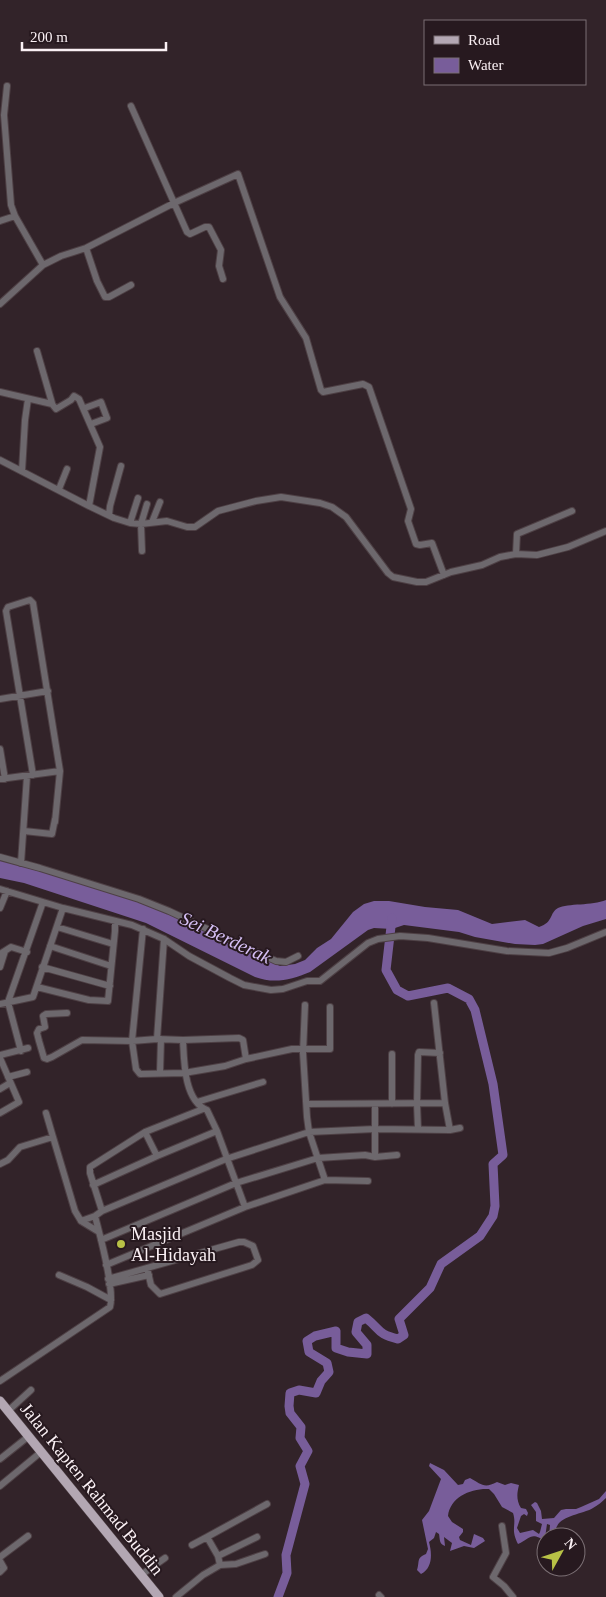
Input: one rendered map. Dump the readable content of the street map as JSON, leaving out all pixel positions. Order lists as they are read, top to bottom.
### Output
{
  "streets": {
    "main road": ["Jalan Kapten Rahmad Buddin"]
  },
  "water": ["Sei Berderak"],
  "places": ["Masjid Al-Hidayah"],
  "legend": ["Road", "Water"],
  "scale_bar": "200 m",
  "north": "top right"
}
